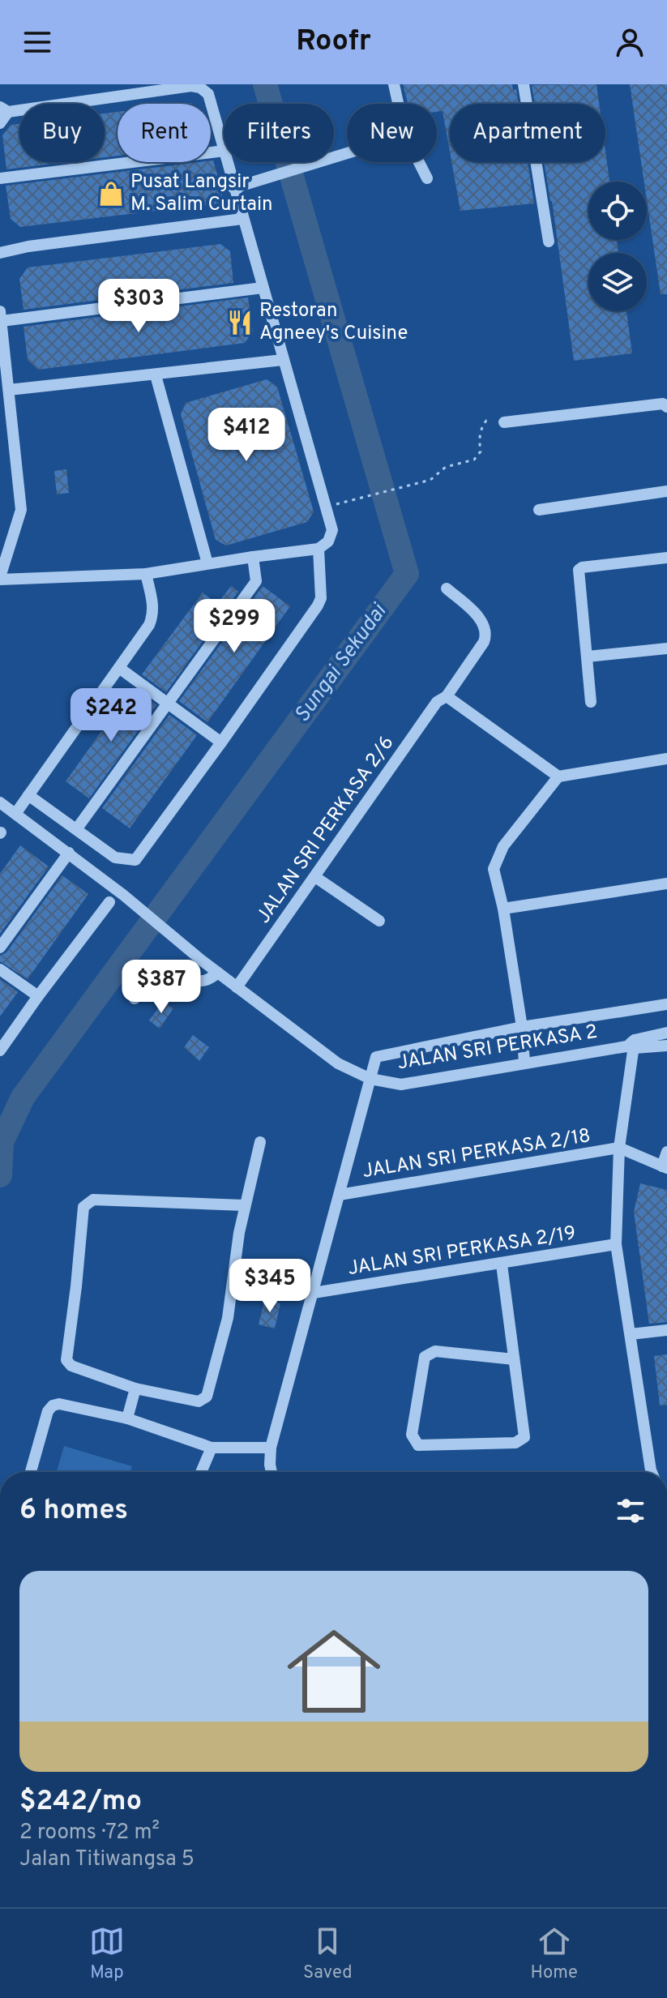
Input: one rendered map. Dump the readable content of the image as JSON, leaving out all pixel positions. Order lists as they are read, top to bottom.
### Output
{
  "streets": {
    "street": [
      "JALAN SRI PERKASA 2/6",
      "JALAN SRI PERKASA 2",
      "JALAN SRI PERKASA 2/18",
      "JALAN SRI PERKASA 2/19"
    ]
  },
  "crossings": [
    ["JALAN SRI PERKASA 2/6", "JALAN SRI PERKASA 2"]
  ],
  "water": ["Sungai Sekudai"],
  "places": {
    "shop": ["Pusat Langsir M. Salim Curtain"],
    "restaurant": ["Restoran Agneey's Cuisine"]
  },
  "page": {
    "header": "Roofr",
    "chip": [
      "Buy",
      "Rent",
      "Filters",
      "New",
      "Apartment"
    ],
    "price": [
      "$303",
      "$412",
      "$299",
      "$242",
      "$387",
      "$345"
    ],
    "heading": "6 homes",
    "list": [
      {
        "name": "$242/mo",
        "note": "2 rooms · 72 m² · Jalan Titiwangsa 5"
      }
    ],
    "tabs": ["Map", "Saved", "Home"]
  }
}
